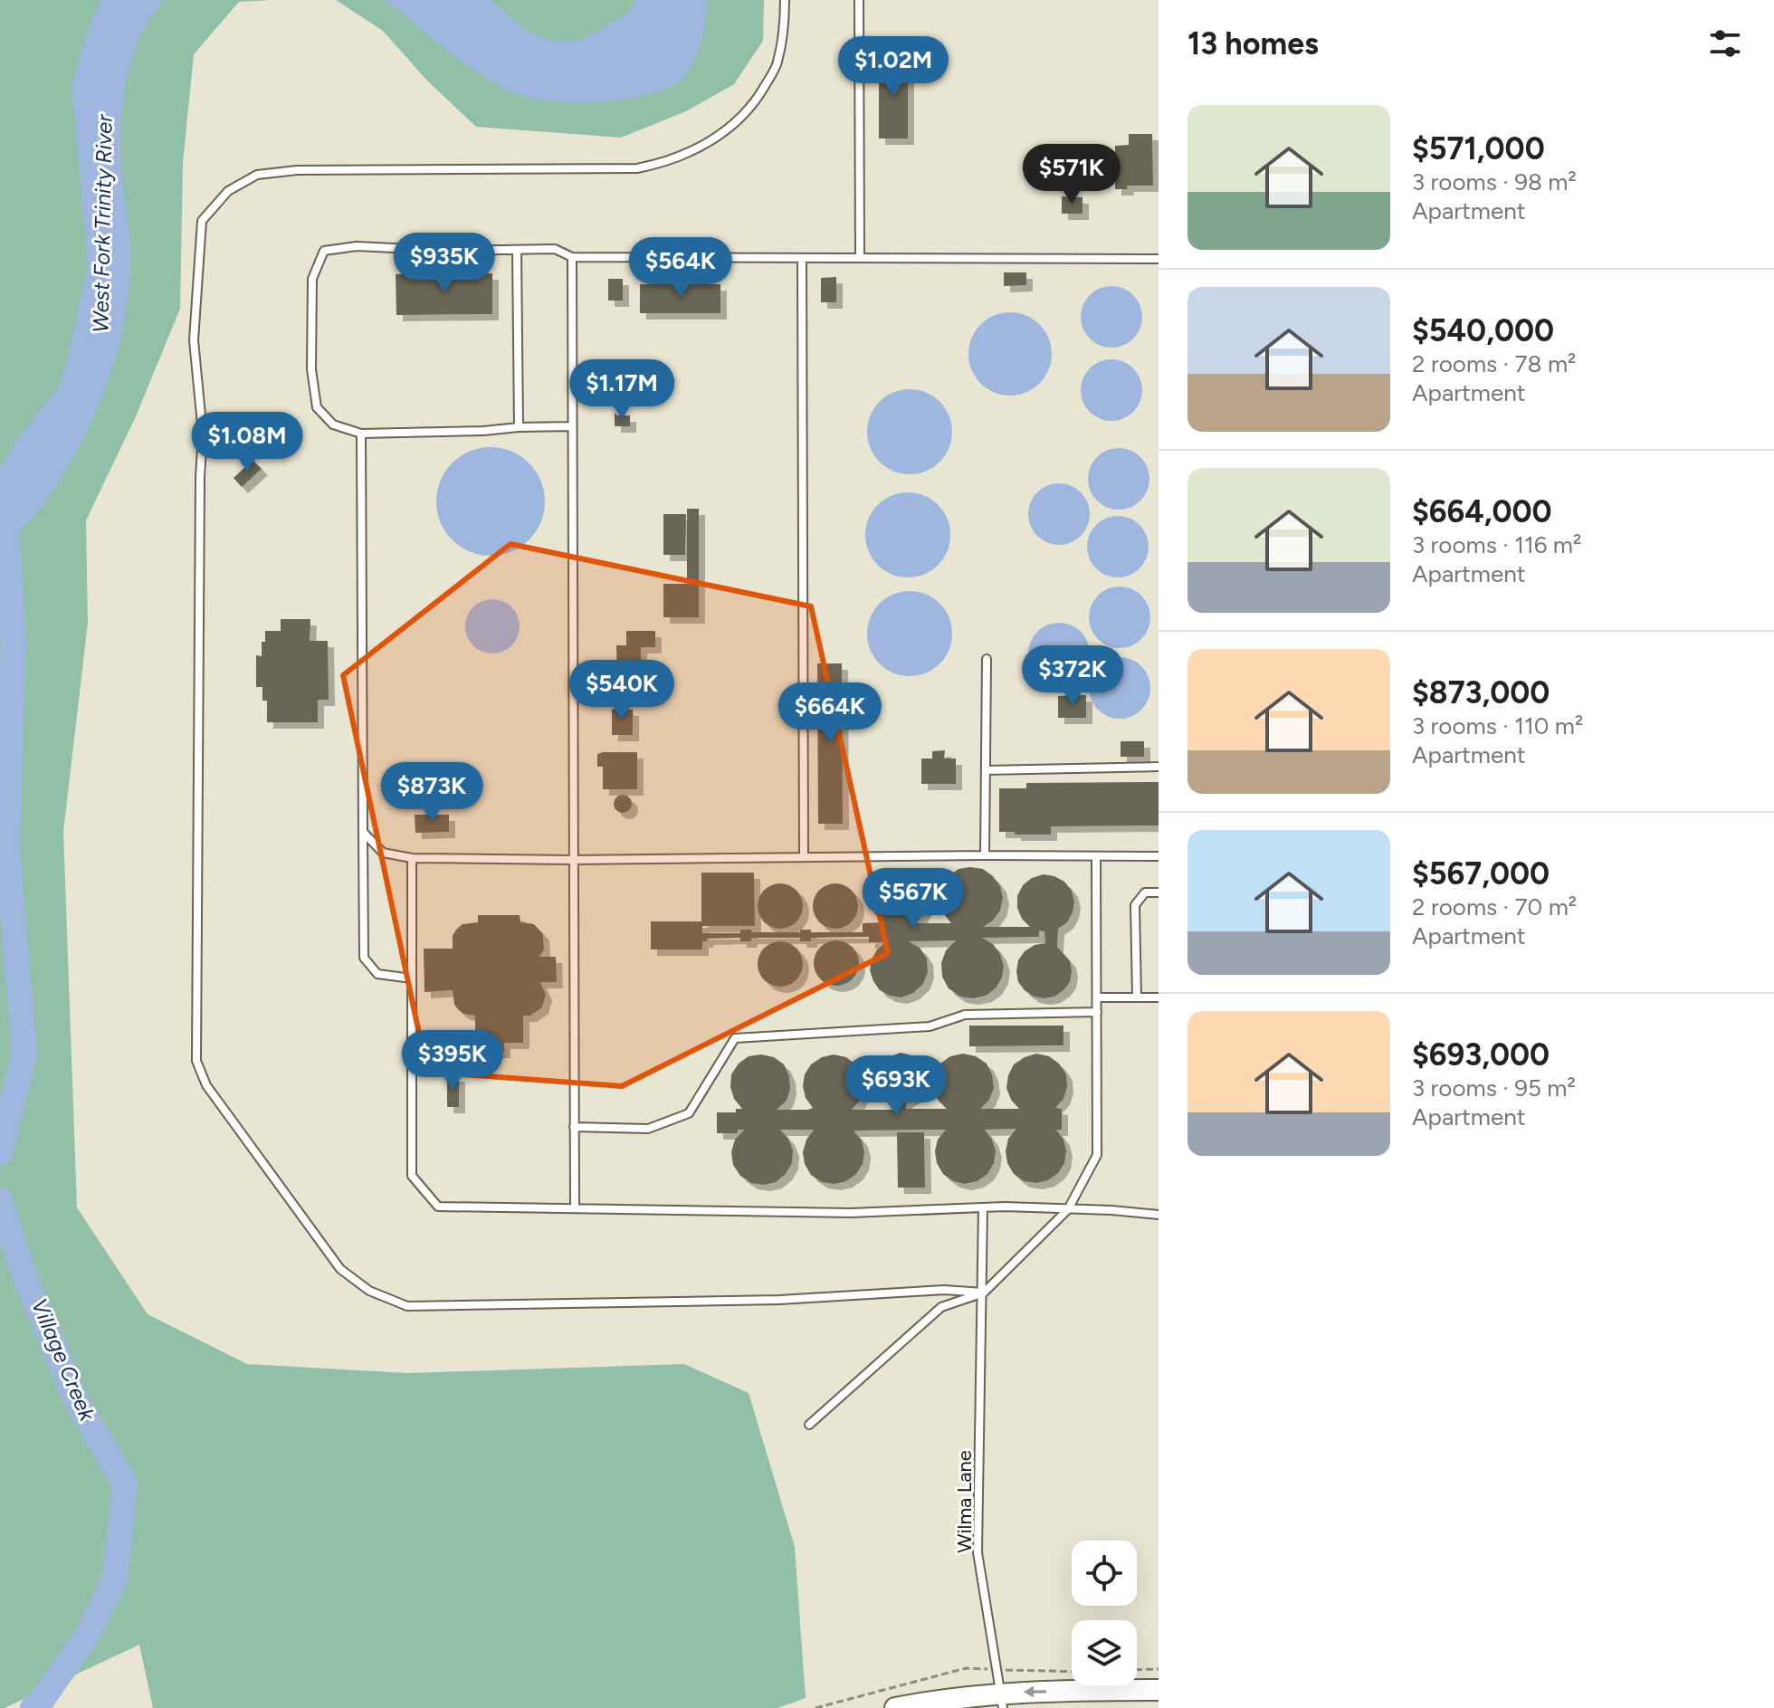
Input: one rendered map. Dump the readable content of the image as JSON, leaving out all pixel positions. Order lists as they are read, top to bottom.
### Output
{
  "streets": {
    "lane": ["Wilma Lane"]
  },
  "water": ["West Fork Trinity River", "Village Creek"],
  "page": {
    "heading": "13 homes",
    "price": [
      "$1.02M",
      "$571K",
      "$935K",
      "$564K",
      "$1.17M",
      "$1.08M",
      "$372K",
      "$540K",
      "$664K",
      "$873K",
      "$567K",
      "$395K",
      "$693K"
    ],
    "list": [
      {
        "name": "$571,000",
        "note": "3 rooms · 98 m² · Apartment"
      },
      {
        "name": "$540,000",
        "note": "2 rooms · 78 m² · Apartment"
      },
      {
        "name": "$664,000",
        "note": "3 rooms · 116 m² · Apartment"
      },
      {
        "name": "$873,000",
        "note": "3 rooms · 110 m² · Apartment"
      },
      {
        "name": "$567,000",
        "note": "2 rooms · 70 m² · Apartment"
      },
      {
        "name": "$693,000",
        "note": "3 rooms · 95 m² · Apartment"
      }
    ]
  }
}
